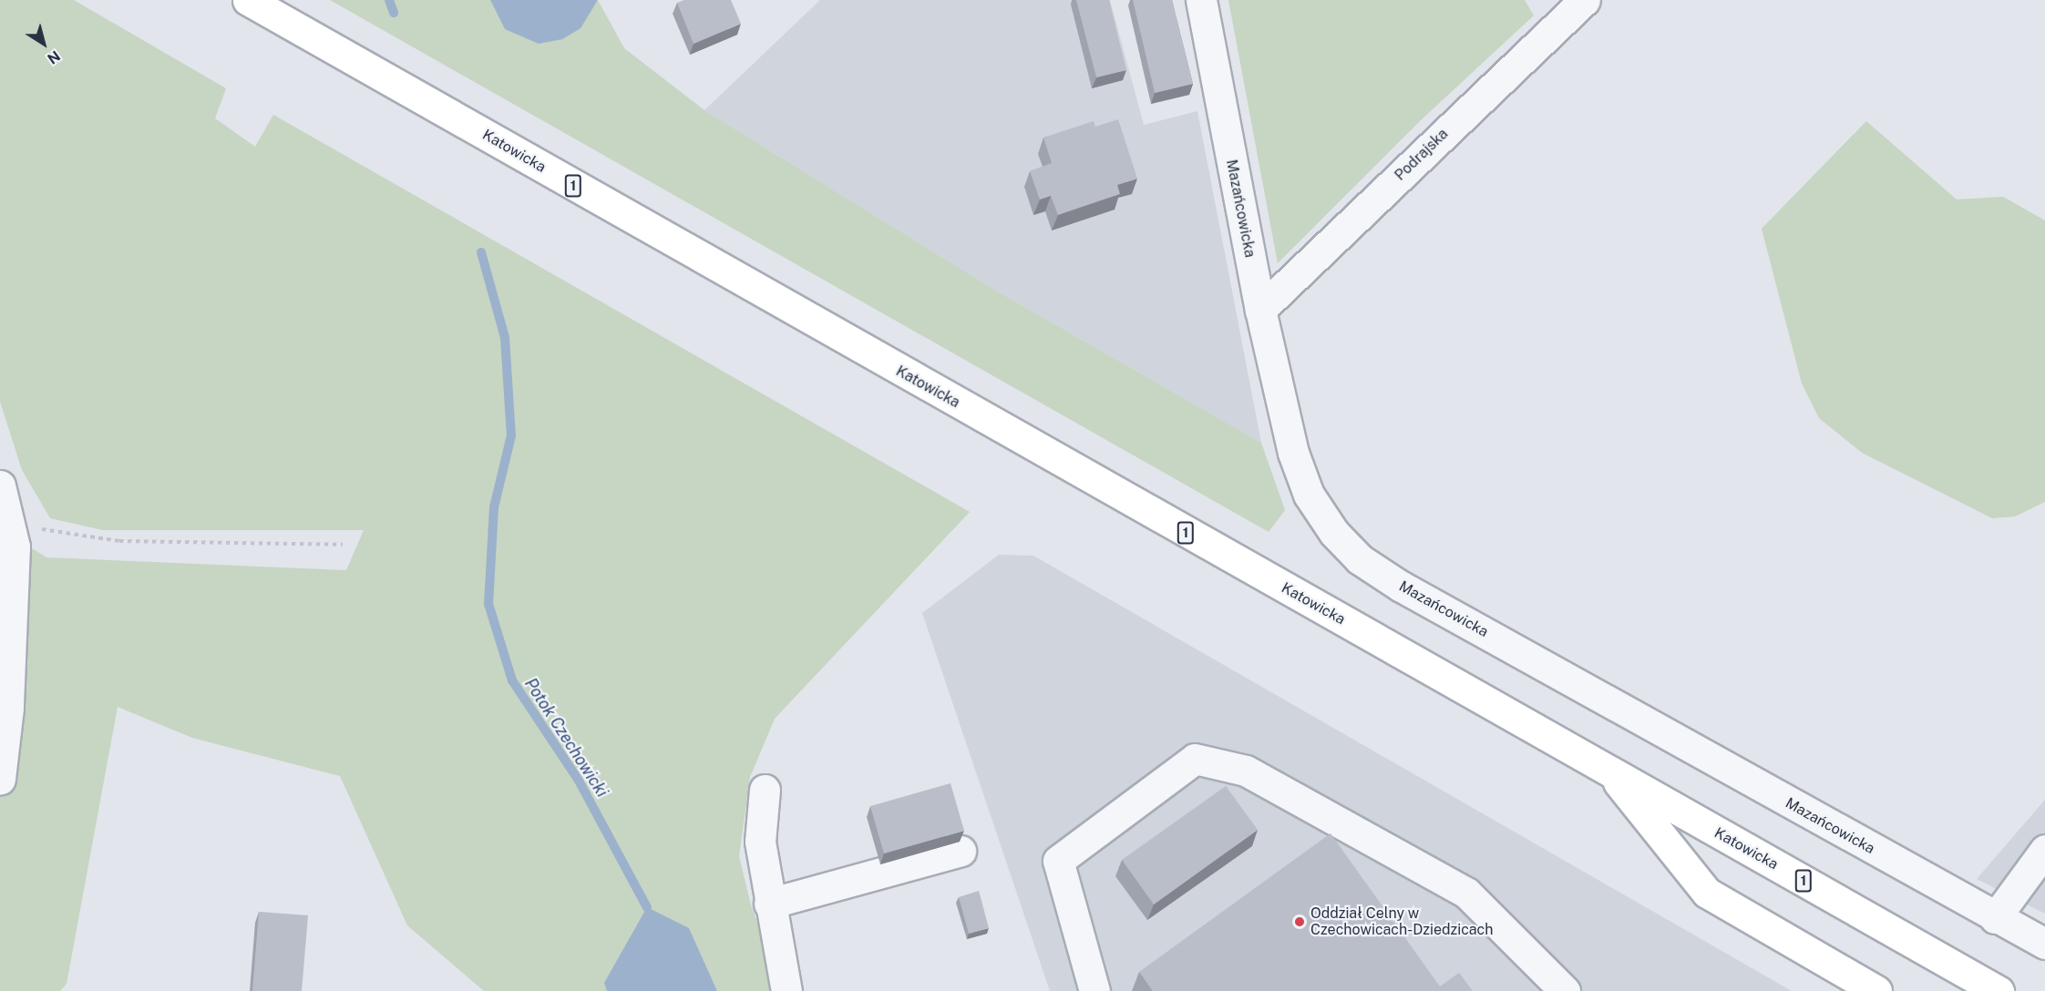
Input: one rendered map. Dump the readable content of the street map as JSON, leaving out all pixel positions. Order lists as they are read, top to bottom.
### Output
{
  "streets": {
    "main road": ["Katowicka", "1"],
    "street": ["Podrajska", "Mazańcowicka"]
  },
  "crossings": [
    ["Podrajska", "Mazańcowicka"]
  ],
  "water": ["Potok Czechowicki"],
  "places": ["Oddział Celny w Czechowicach-Dziedzicach"],
  "north": "bottom right"
}
